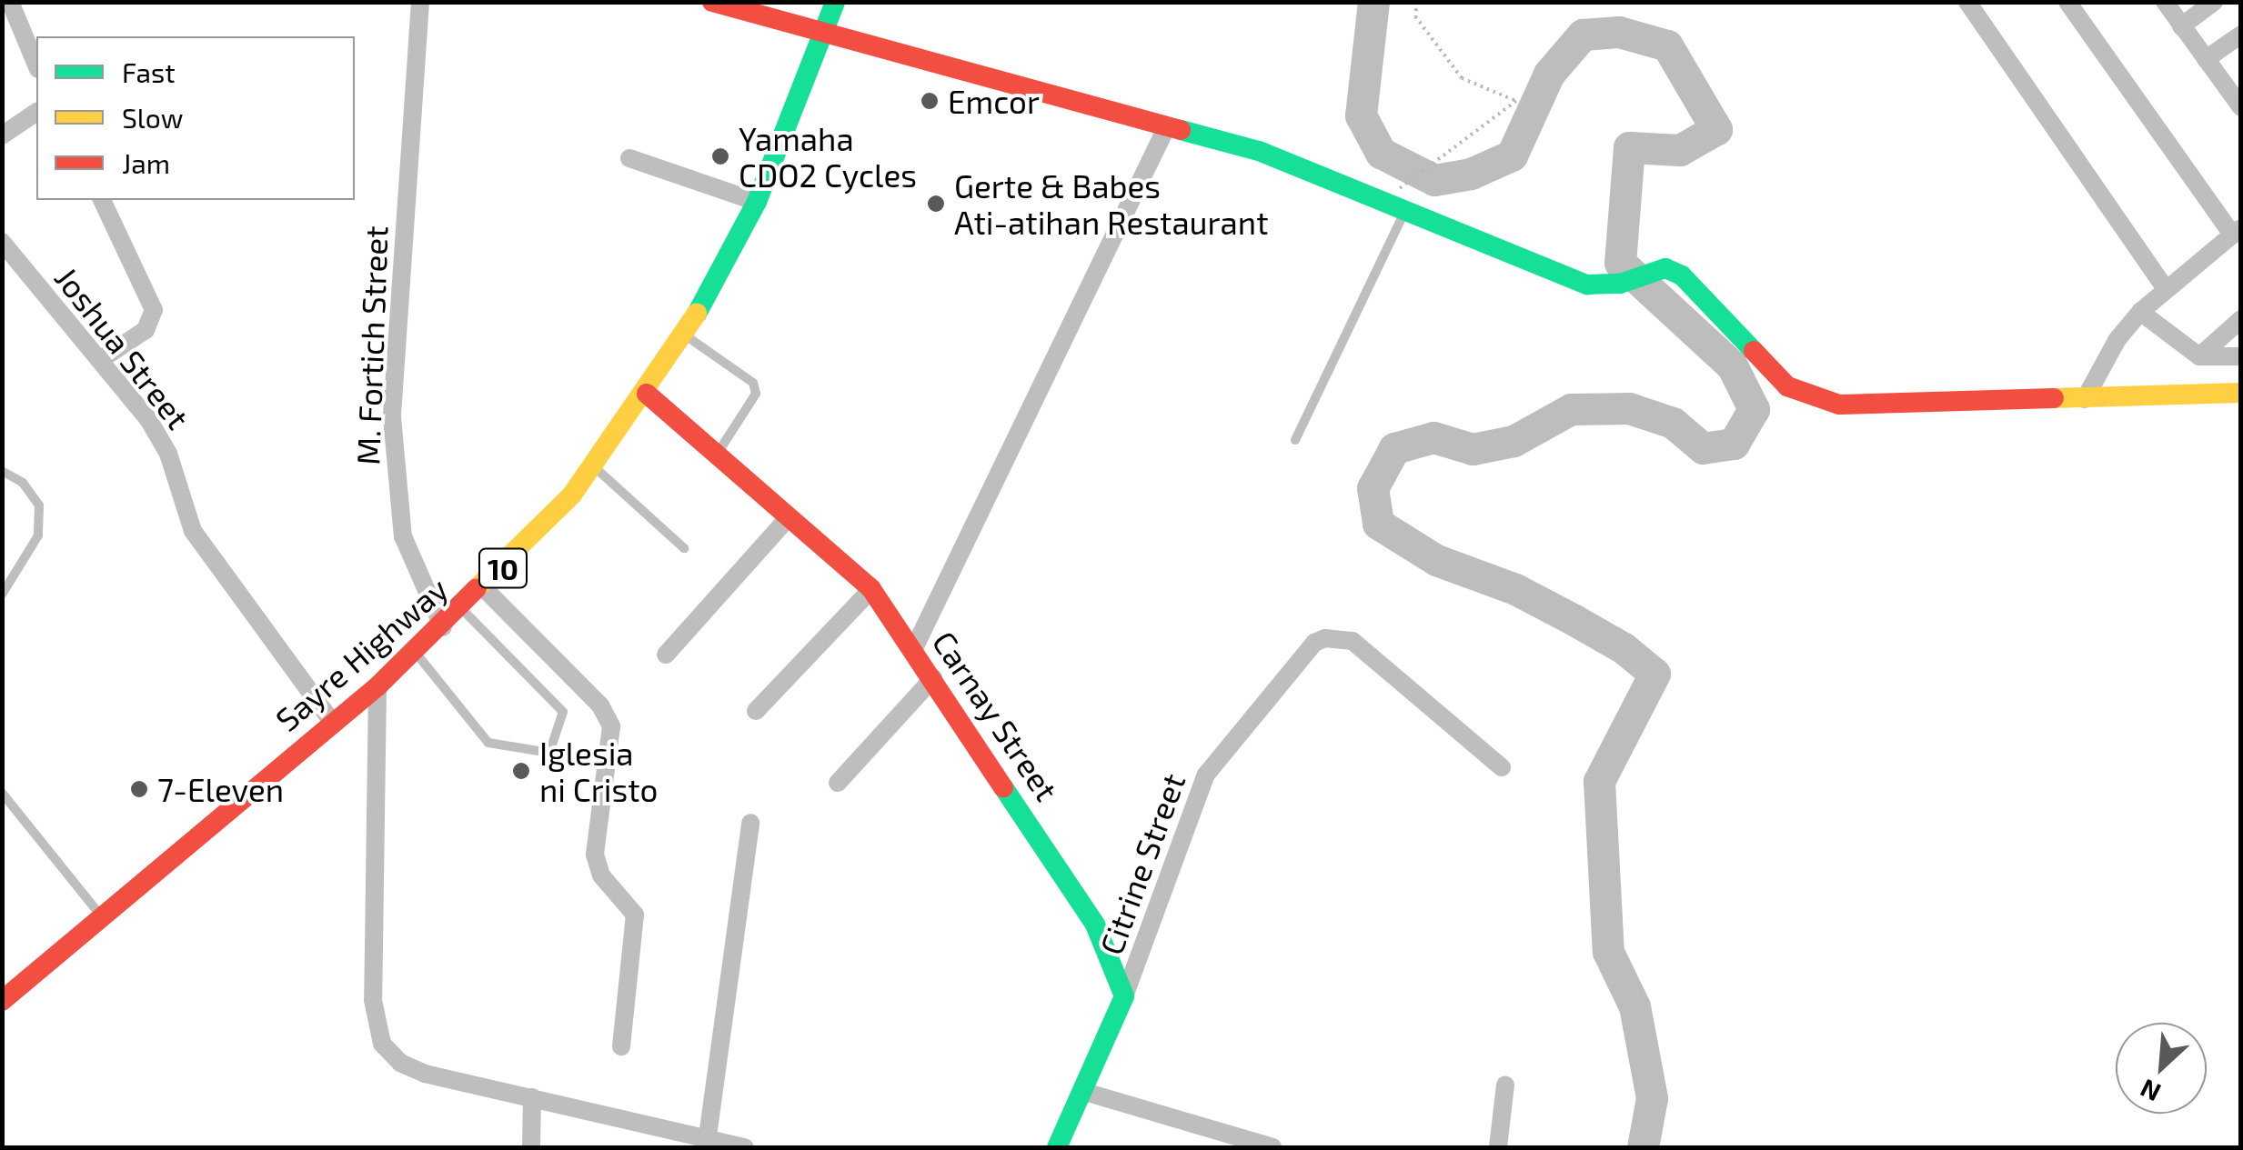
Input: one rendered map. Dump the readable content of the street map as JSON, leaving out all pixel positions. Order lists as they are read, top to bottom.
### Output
{
  "streets": {
    "main road": ["10", "Sayre Highway", "Carnay Street"],
    "street": ["M. Fortich Street", "Joshua Street", "Citrine Street"]
  },
  "crossings": [
    ["M. Fortich Street", "Sayre Highway"],
    ["Joshua Street", "Sayre Highway"],
    ["Sayre Highway", "Carnay Street"],
    ["Carnay Street", "Citrine Street"]
  ],
  "places": [
    "Emcor",
    "Yamaha CDO2 Cycles",
    "Gerte & Babes Ati-atihan Restaurant",
    "Iglesia ni Cristo",
    "7-Eleven"
  ],
  "legend": ["Fast", "Slow", "Jam"],
  "north": "bottom left"
}
